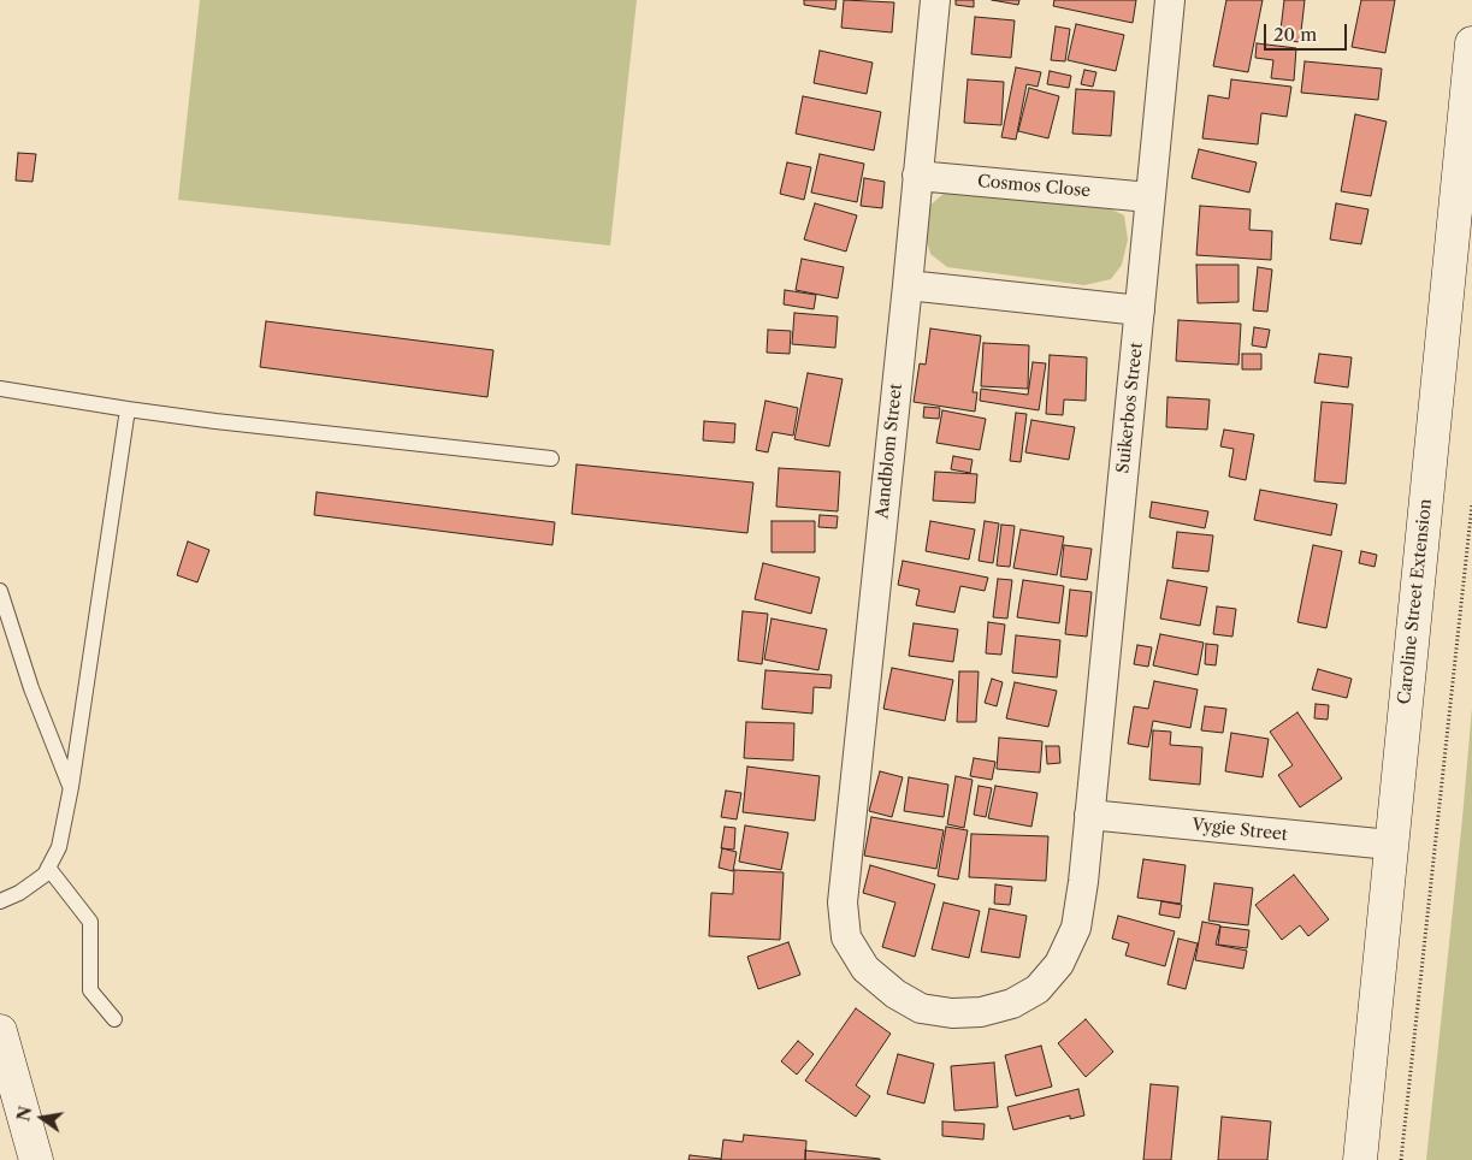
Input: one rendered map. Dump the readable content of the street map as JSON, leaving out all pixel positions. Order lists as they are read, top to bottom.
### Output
{
  "streets": {
    "street": [
      "Cosmos Close",
      "Suikerbos Street",
      "Aandblom Street",
      "Caroline Street Extension",
      "Vygie Street"
    ]
  },
  "crossings": [
    ["Cosmos Close", "Suikerbos Street"],
    ["Cosmos Close", "Aandblom Street"],
    ["Suikerbos Street", "Aandblom Street"],
    ["Suikerbos Street", "Vygie Street"],
    ["Aandblom Street", "Vygie Street"],
    ["Caroline Street Extension", "Vygie Street"]
  ],
  "scale_bar": "20 m",
  "north": "left"
}
